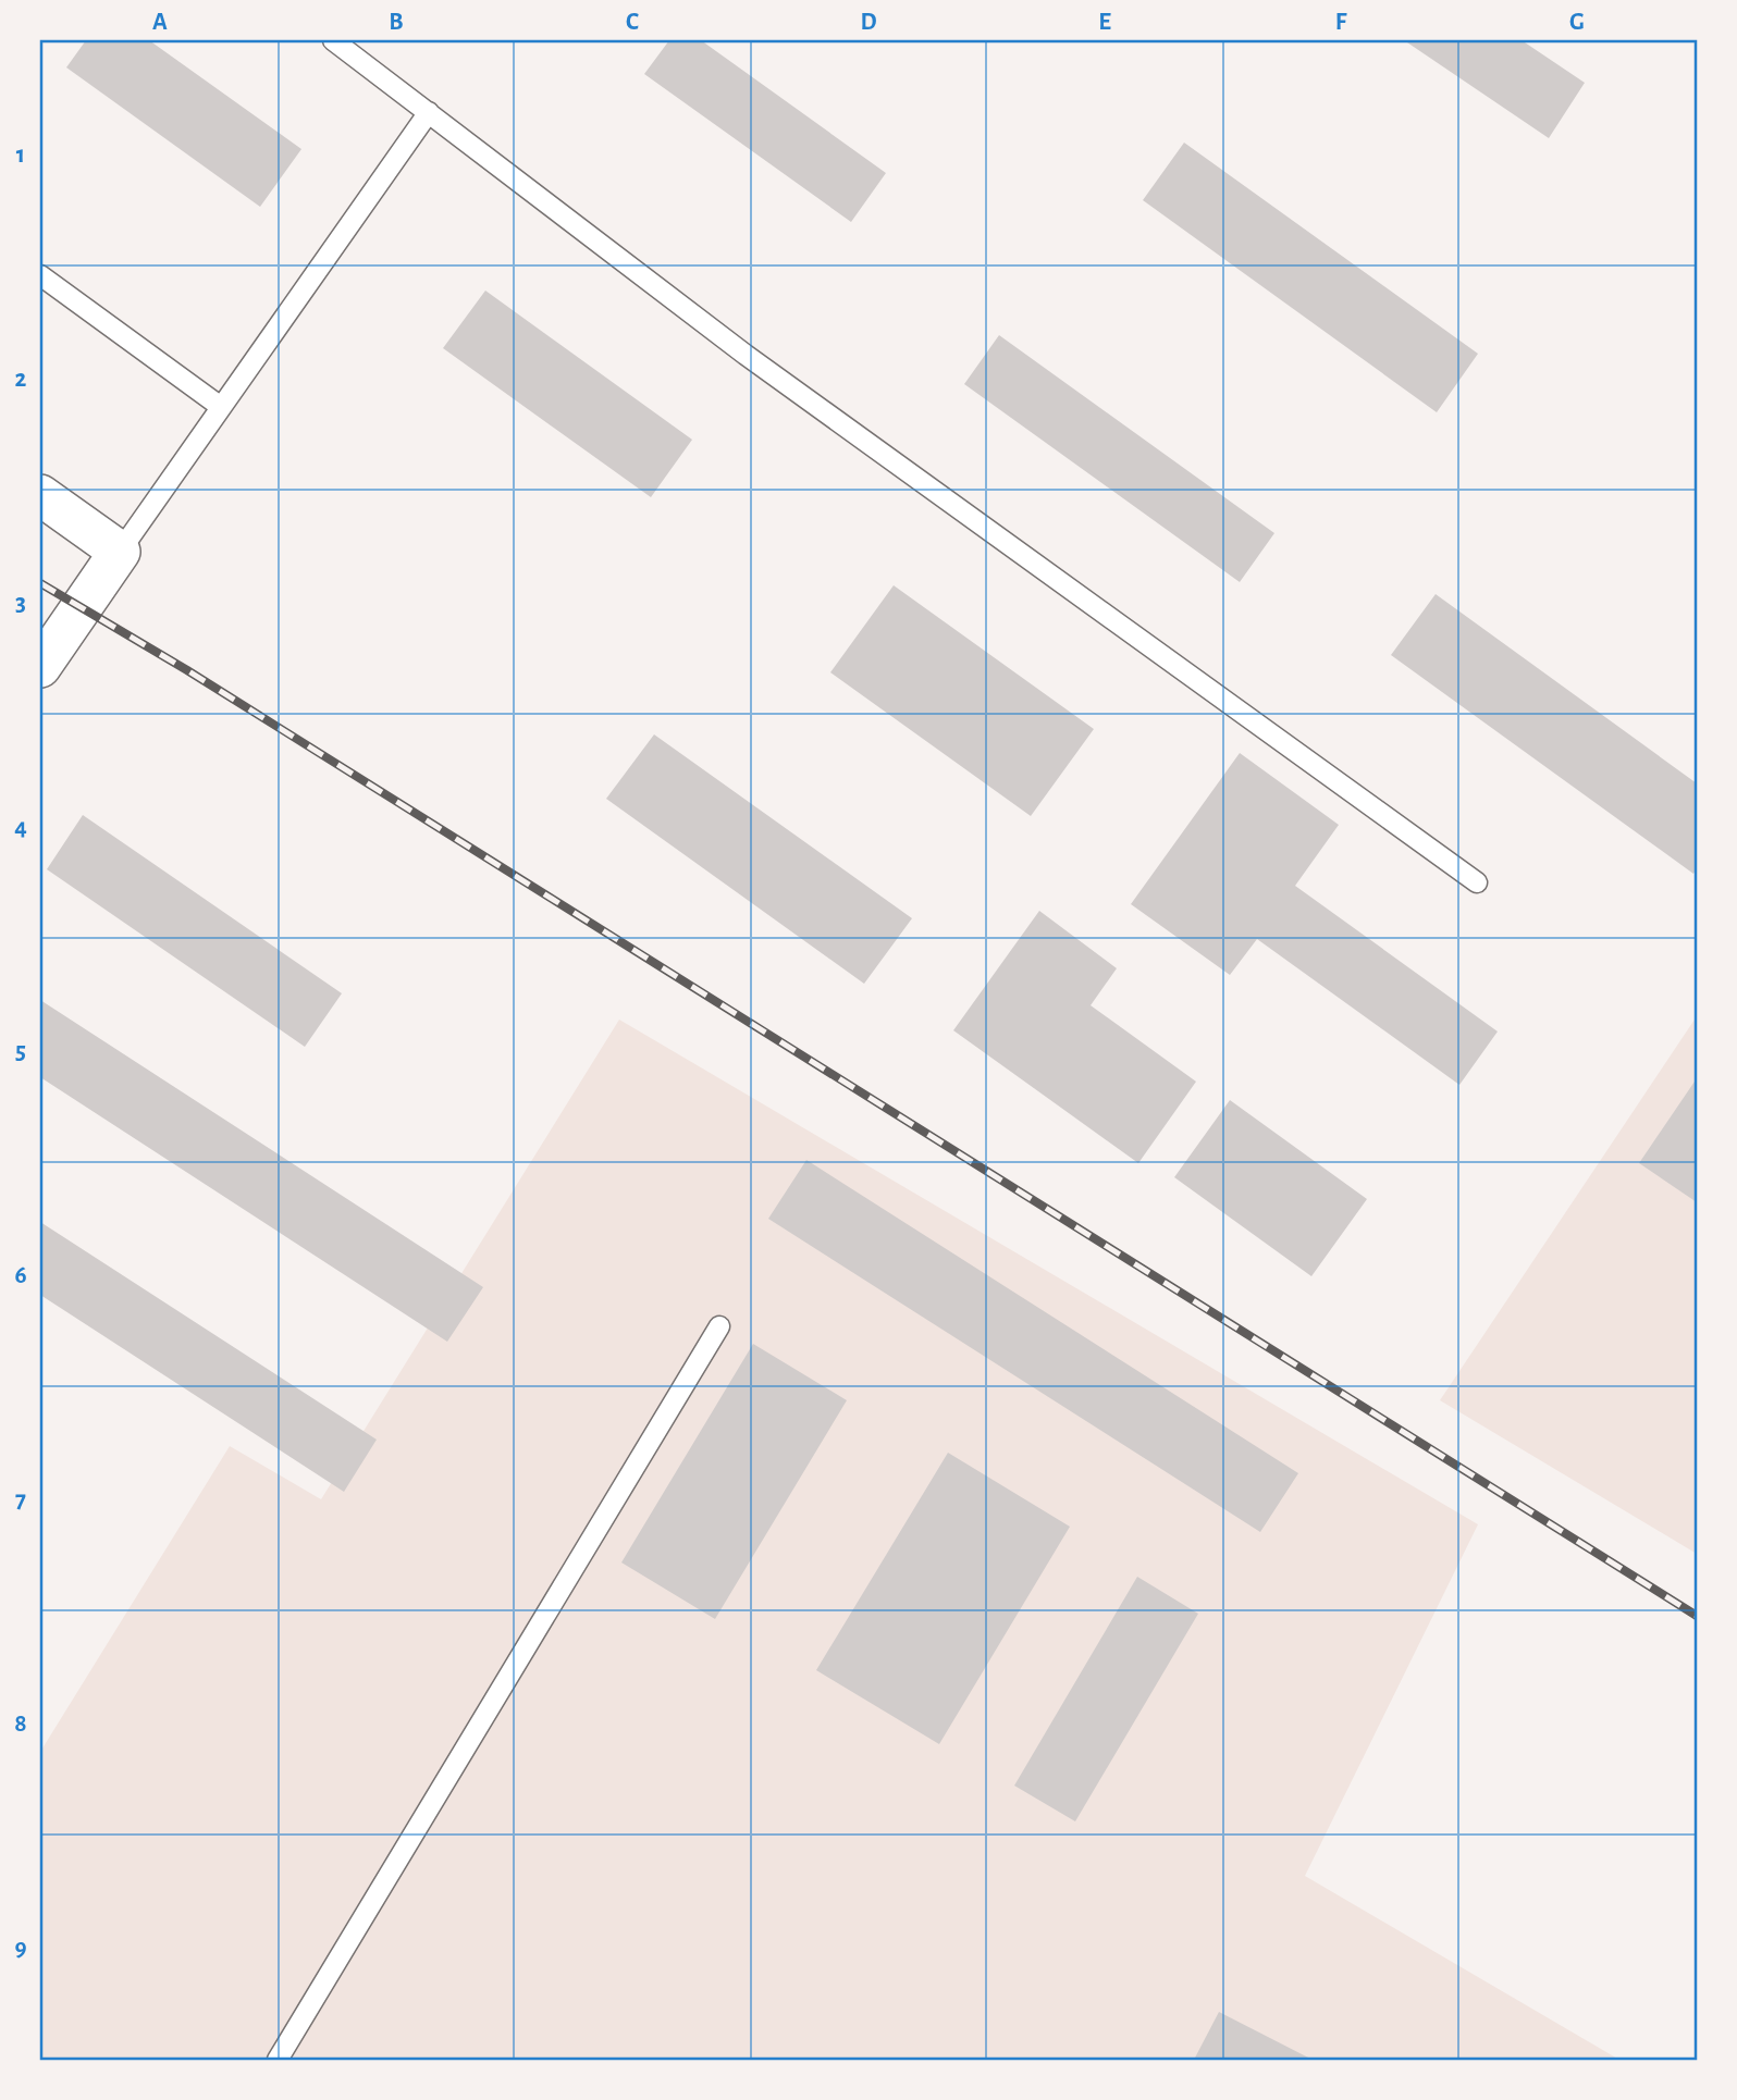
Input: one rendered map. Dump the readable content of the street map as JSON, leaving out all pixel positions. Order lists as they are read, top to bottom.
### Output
{
  "grid": {
    "columns": [
      "A",
      "B",
      "C",
      "D",
      "E",
      "F",
      "G"
    ],
    "rows": [
      "1",
      "2",
      "3",
      "4",
      "5",
      "6",
      "7",
      "8",
      "9"
    ]
  }
}
